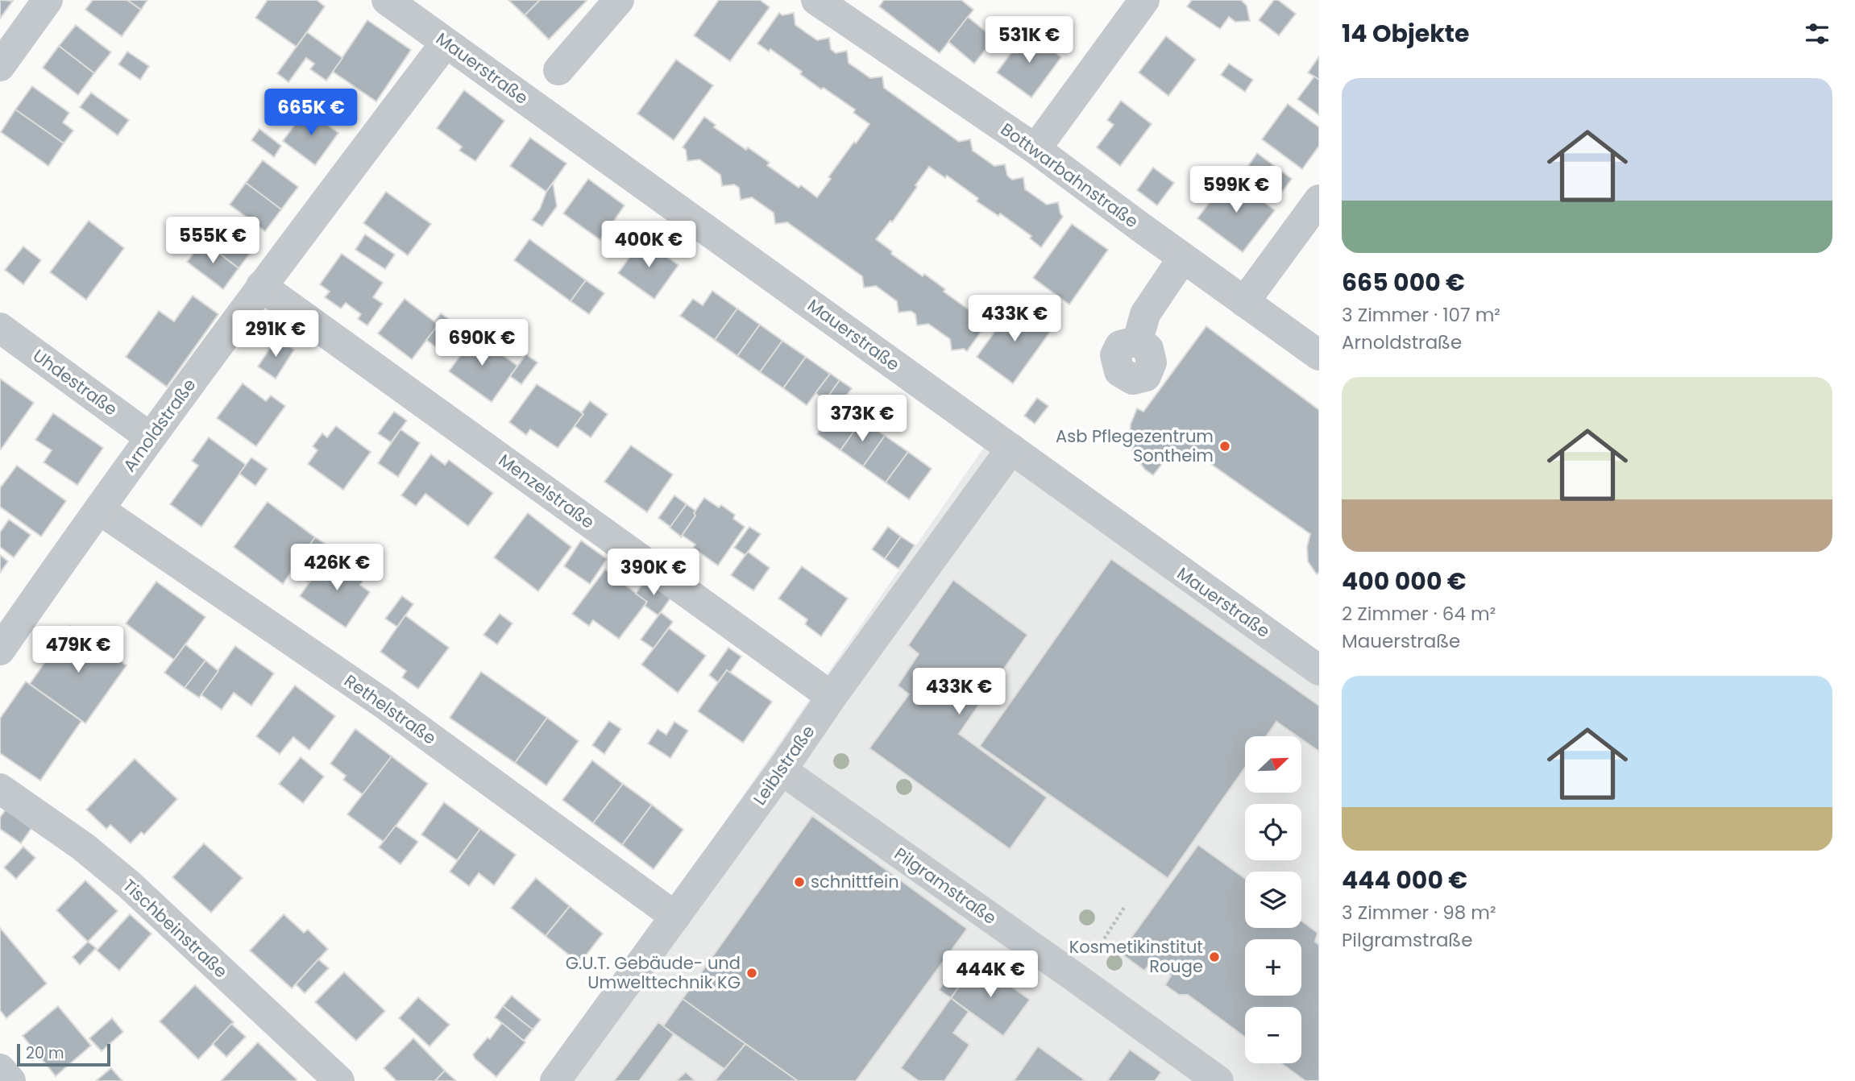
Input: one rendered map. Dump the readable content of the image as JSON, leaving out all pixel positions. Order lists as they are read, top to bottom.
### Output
{
  "streets": {
    "street": [
      "Mauerstraße",
      "Bottwarbahnstraße",
      "Uhdestraße",
      "Arnoldstraße",
      "Menzelstraße",
      "Rethelstraße",
      "Leiblstraße",
      "Pilgramstraße",
      "Tischbeinstraße"
    ]
  },
  "crossings": [
    ["Mauerstraße", "Arnoldstraße"],
    ["Mauerstraße", "Leiblstraße"],
    ["Uhdestraße", "Arnoldstraße"],
    ["Arnoldstraße", "Menzelstraße"],
    ["Arnoldstraße", "Rethelstraße"],
    ["Menzelstraße", "Leiblstraße"],
    ["Rethelstraße", "Leiblstraße"],
    ["Leiblstraße", "Pilgramstraße"]
  ],
  "places": [
    "Asb Pflegezentrum Sontheim",
    "schnittfein",
    "Kosmetikinstitut Rouge",
    "G.U.T. Gebäude- und Umwelttechnik KG"
  ],
  "scale_bar": "20 m",
  "north": "top right",
  "page": {
    "heading": "14 Objekte",
    "price": [
      "531K €",
      "665K €",
      "599K €",
      "555K €",
      "400K €",
      "433K €",
      "291K €",
      "690K €",
      "373K €",
      "426K €",
      "390K €",
      "479K €",
      "433K €",
      "444K €"
    ],
    "list": [
      {
        "name": "665 000 €",
        "note": "3 Zimmer · 107 m² · Arnoldstraße"
      },
      {
        "name": "400 000 €",
        "note": "2 Zimmer · 64 m² · Mauerstraße"
      },
      {
        "name": "444 000 €",
        "note": "3 Zimmer · 98 m² · Pilgramstraße"
      }
    ],
    "map_buttons": ["+", "−"],
    "scale": "20 m"
  }
}
